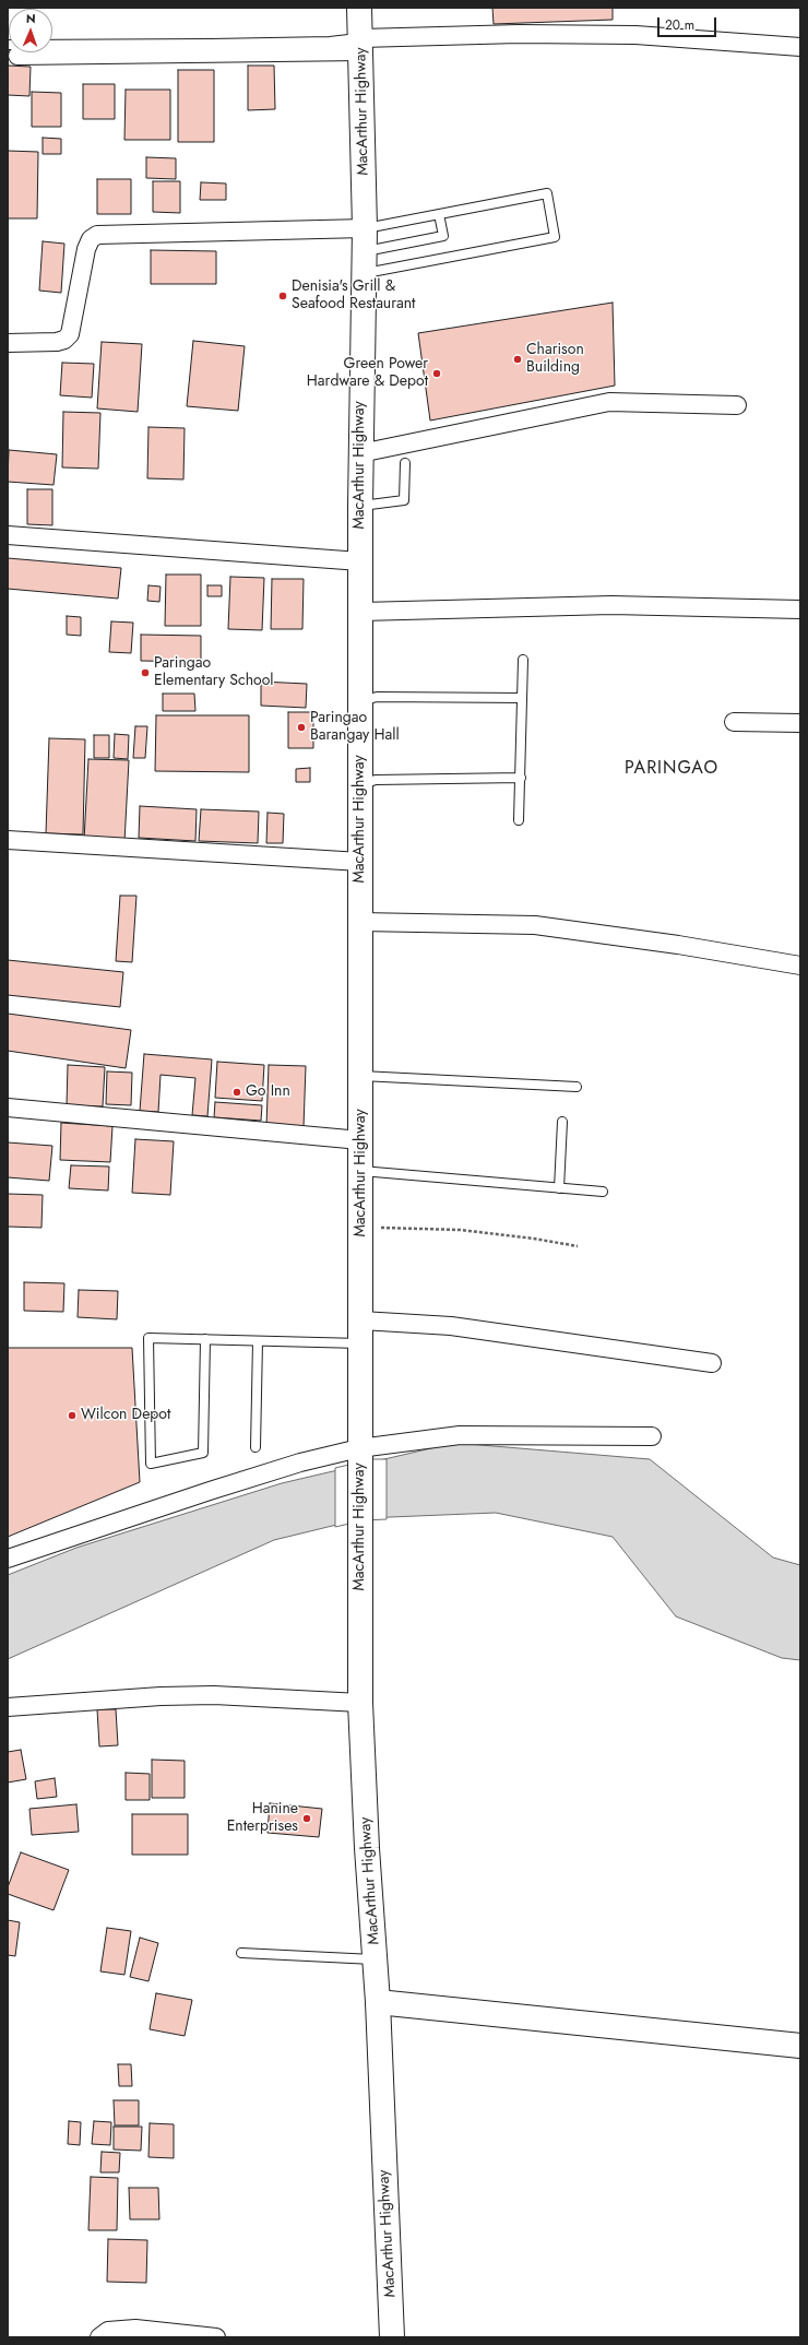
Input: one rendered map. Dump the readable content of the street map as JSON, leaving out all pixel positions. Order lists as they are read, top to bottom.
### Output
{
  "streets": {
    "main road": ["MacArthur Highway"]
  },
  "districts": ["PARINGAO"],
  "places": [
    "Denisia's Grill & Seafood Restaurant",
    "Charison Building",
    "Green Power Hardware & Depot",
    "Paringao Elementary School",
    "Paringao Barangay Hall",
    "Go Inn",
    "Wilcon Depot",
    "Hanine Enterprises"
  ],
  "scale_bar": "20 m",
  "north": "top"
}
